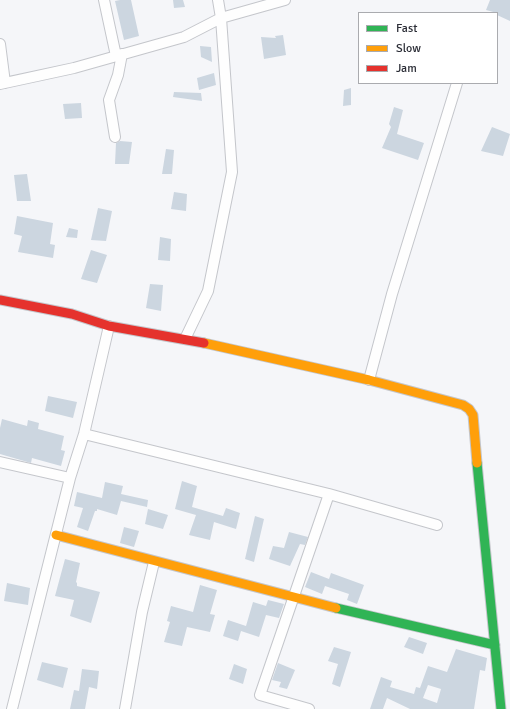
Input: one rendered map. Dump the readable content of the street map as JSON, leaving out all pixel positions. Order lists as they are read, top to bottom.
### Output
{
  "legend": ["Fast", "Slow", "Jam"]
}
